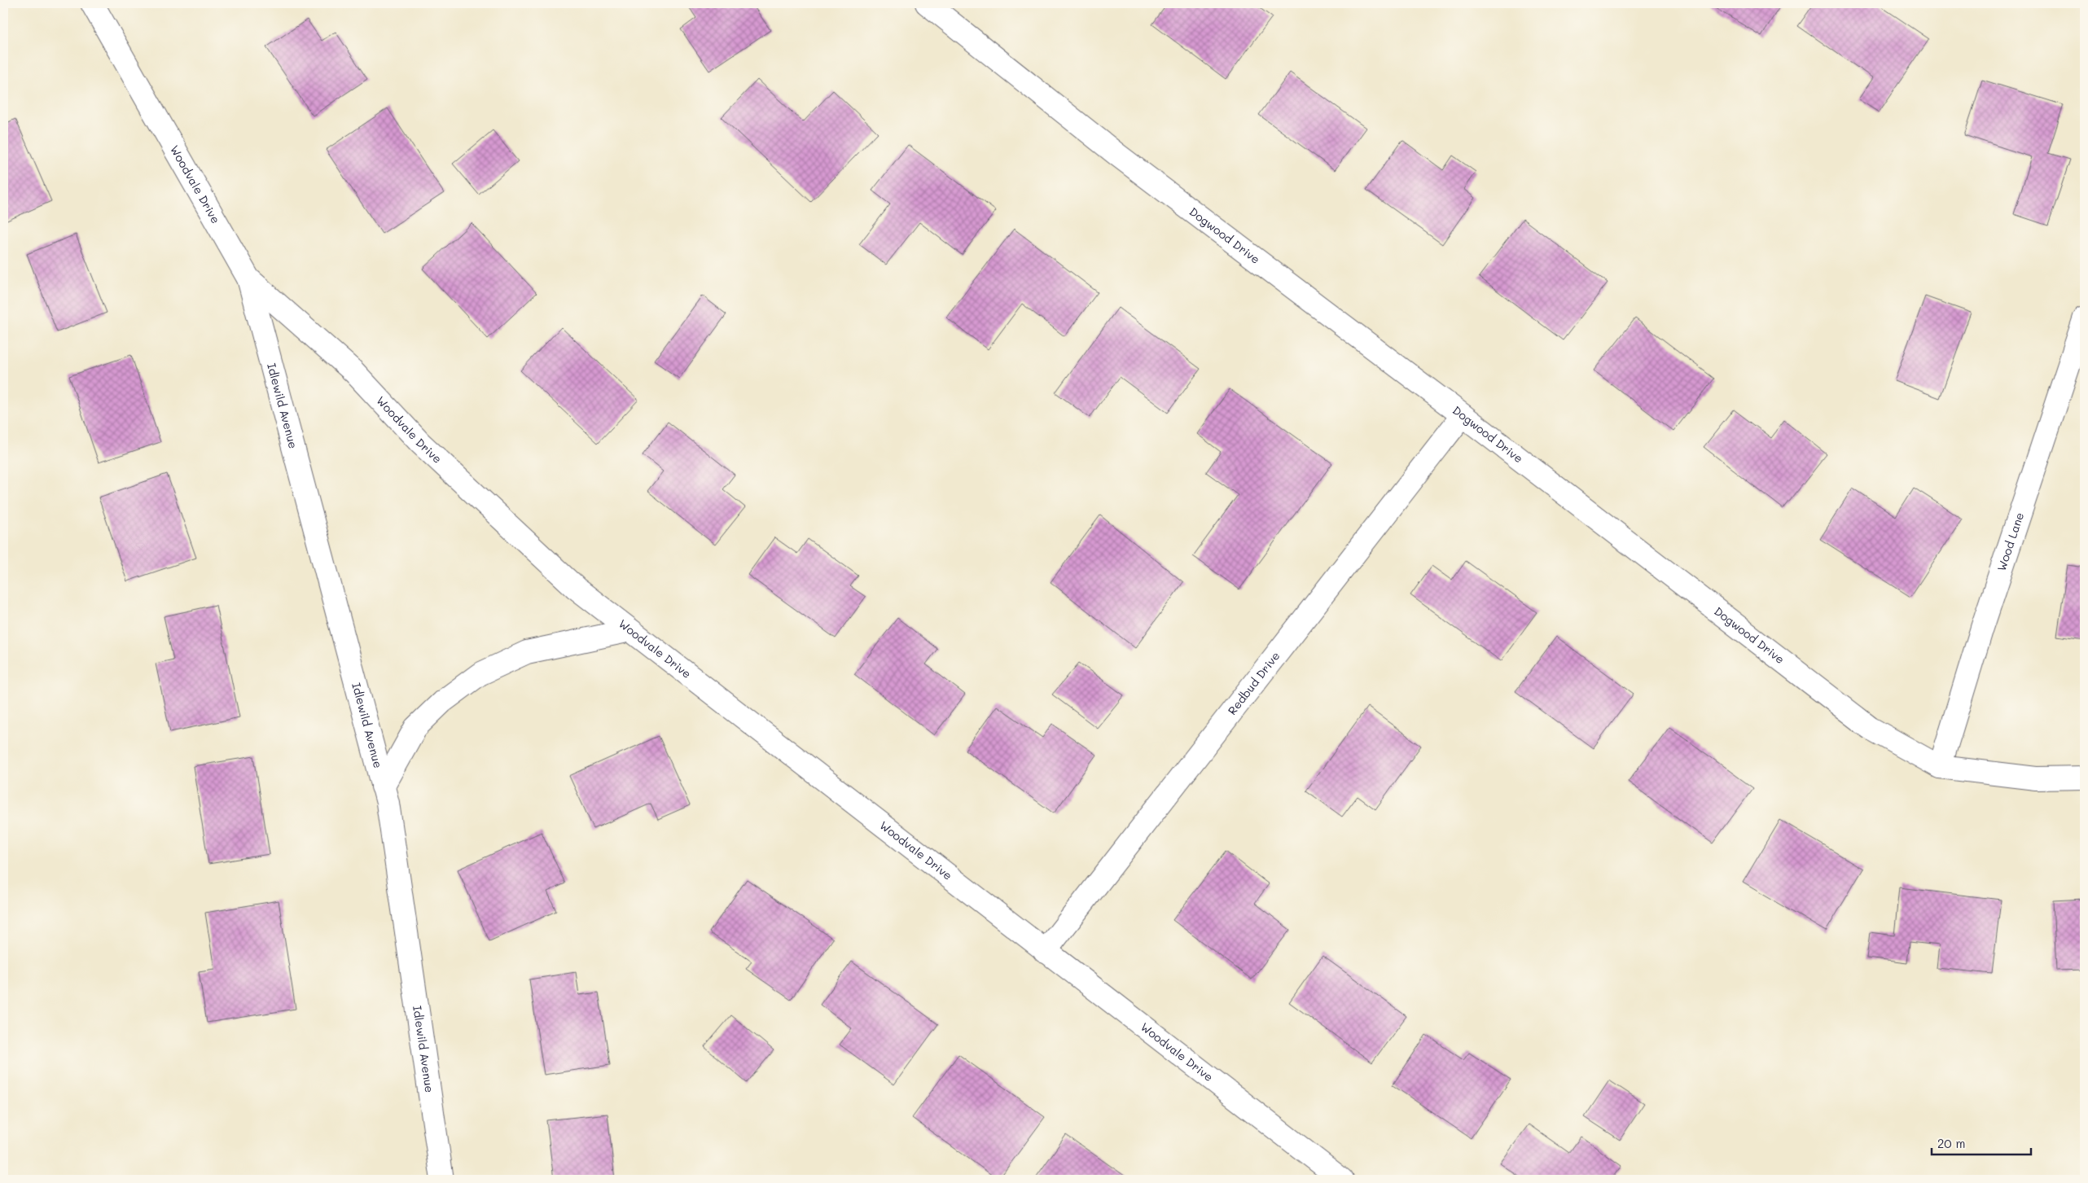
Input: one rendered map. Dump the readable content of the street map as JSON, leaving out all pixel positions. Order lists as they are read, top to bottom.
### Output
{
  "streets": {
    "street": [
      "Woodvale Drive",
      "Dogwood Drive",
      "Idlewild Avenue",
      "Wood Lane",
      "Redbud Drive"
    ]
  },
  "crossings": [
    ["Woodvale Drive", "Idlewild Avenue"],
    ["Woodvale Drive", "Redbud Drive"],
    ["Dogwood Drive", "Wood Lane"],
    ["Dogwood Drive", "Redbud Drive"]
  ],
  "scale_bar": "20 m"
}
